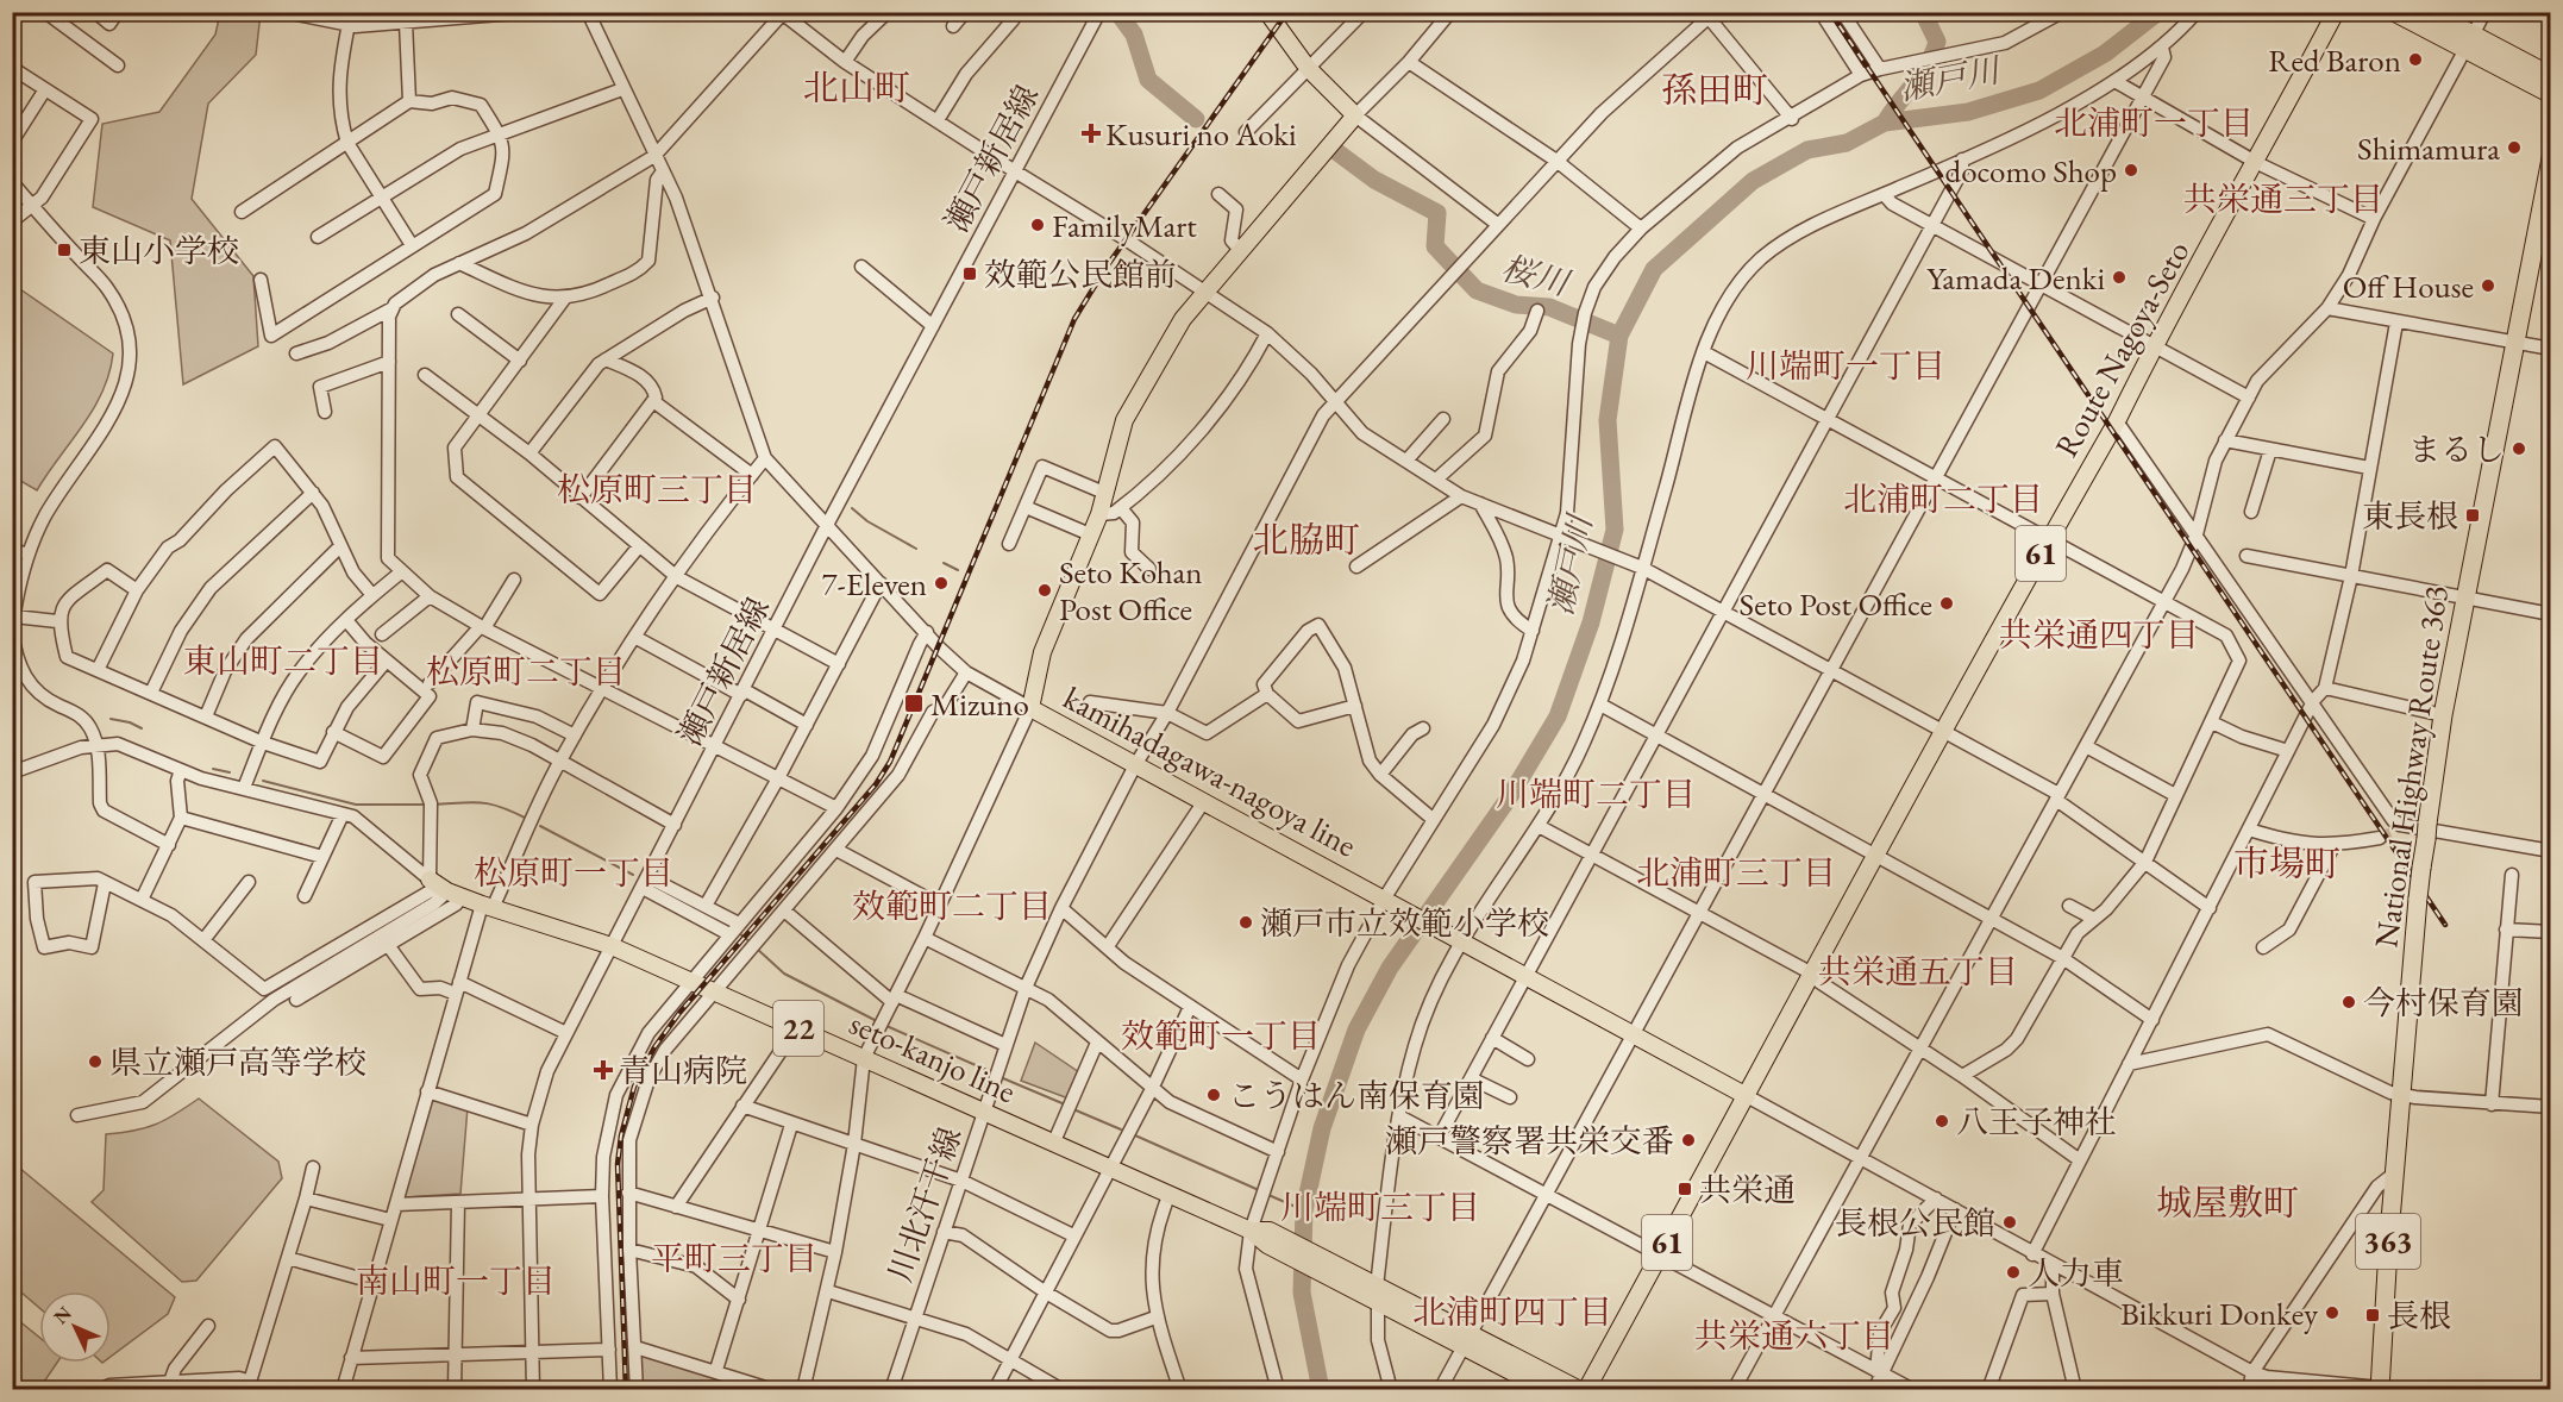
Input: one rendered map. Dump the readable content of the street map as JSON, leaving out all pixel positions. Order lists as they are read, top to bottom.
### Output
{
  "streets": {
    "highway": ["National Highway Route 363", "363"],
    "main road": [
      "Route Nagoya-Seto",
      "61",
      "kamihadagawa-nagoya line",
      "22",
      "seto-kanjo line"
    ],
    "street": ["瀬戸新居線", "川北汗干線"]
  },
  "crossings": [
    ["瀬戸新居線", "seto-kanjo line"],
    ["Route Nagoya-Seto", "kamihadagawa-nagoya line"],
    ["kamihadagawa-nagoya line", "川北汗干線"],
    ["seto-kanjo line", "川北汗干線"]
  ],
  "districts": [
    "北山町",
    "孫田町",
    "北浦町一丁目",
    "共栄通三丁目",
    "川端町一丁目",
    "松原町三丁目",
    "北浦町二丁目",
    "北脇町",
    "共栄通四丁目",
    "東山町二丁目",
    "松原町二丁目",
    "川端町二丁目",
    "市場町",
    "松原町一丁目",
    "北浦町三丁目",
    "效範町二丁目",
    "共栄通五丁目",
    "效範町一丁目",
    "城屋敷町",
    "川端町三丁目",
    "平町三丁目",
    "南山町一丁目",
    "北浦町四丁目",
    "共栄通六丁目"
  ],
  "water": ["瀬戸川", "桜川"],
  "places": {
    "other": [
      "Red Baron",
      "Shimamura",
      "docomo Shop",
      "FamilyMart",
      "Yamada Denki",
      "Off House",
      "まるし",
      "7-Eleven",
      "Seto Kohan Post Office",
      "Seto Post Office",
      "瀬戸市立效範小学校",
      "今村保育園",
      "県立瀬戸高等学校",
      "こうはん南保育園",
      "八王子神社",
      "瀬戸警察署共栄交番",
      "長根公民館",
      "人力車",
      "Bikkuri Donkey"
    ],
    "health": ["Kusuri no Aoki", "青山病院"],
    "transit": [
      "東山小学校",
      "效範公民館前",
      "東長根",
      "Mizuno",
      "共栄通",
      "長根"
    ]
  },
  "north": "top left"
}
